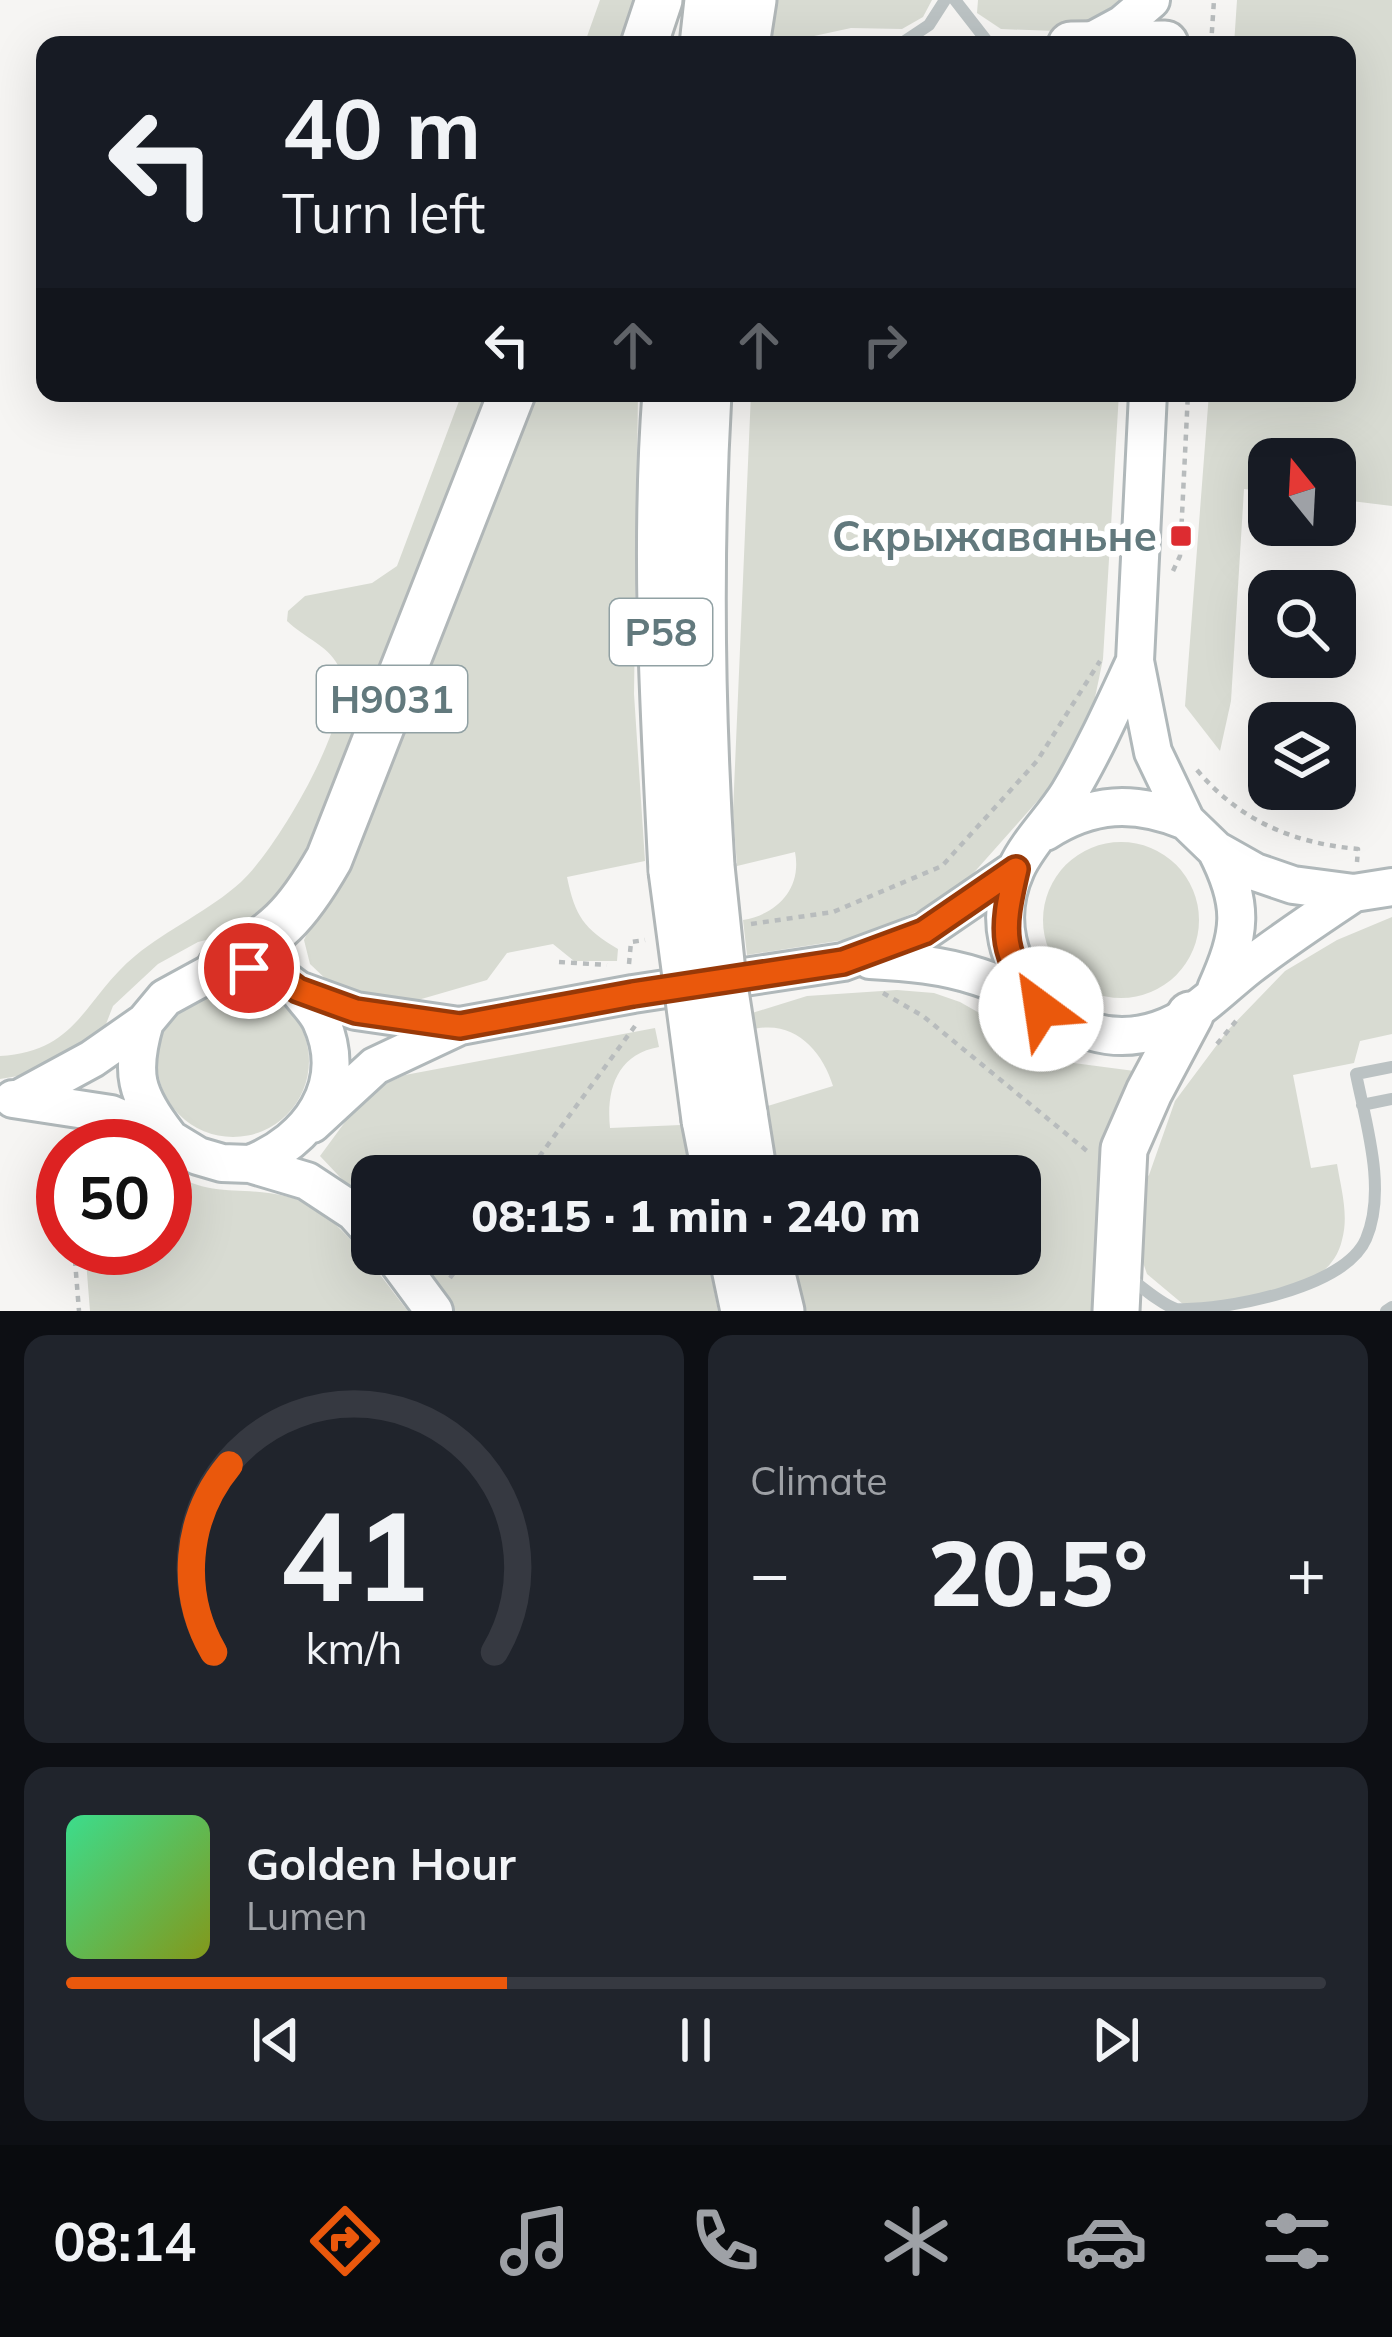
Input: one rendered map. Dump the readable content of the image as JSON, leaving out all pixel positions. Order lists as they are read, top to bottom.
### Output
{
  "streets": {
    "highway": ["Р58", "Н9031"]
  },
  "places": {
    "transit": ["Скрыжаваньне"]
  },
  "north": "top",
  "page": {
    "turn": ["40 m", "Turn left"],
    "limit": "50",
    "trip": "08:15 · 1 min · 240 m",
    "tile": "Climate",
    "heat": ["−", "20.5°", "+"],
    "song": ["Golden Hour", "Lumen"],
    "tabs": "08:14",
    "gauge": ["41", "km/h"]
  }
}
